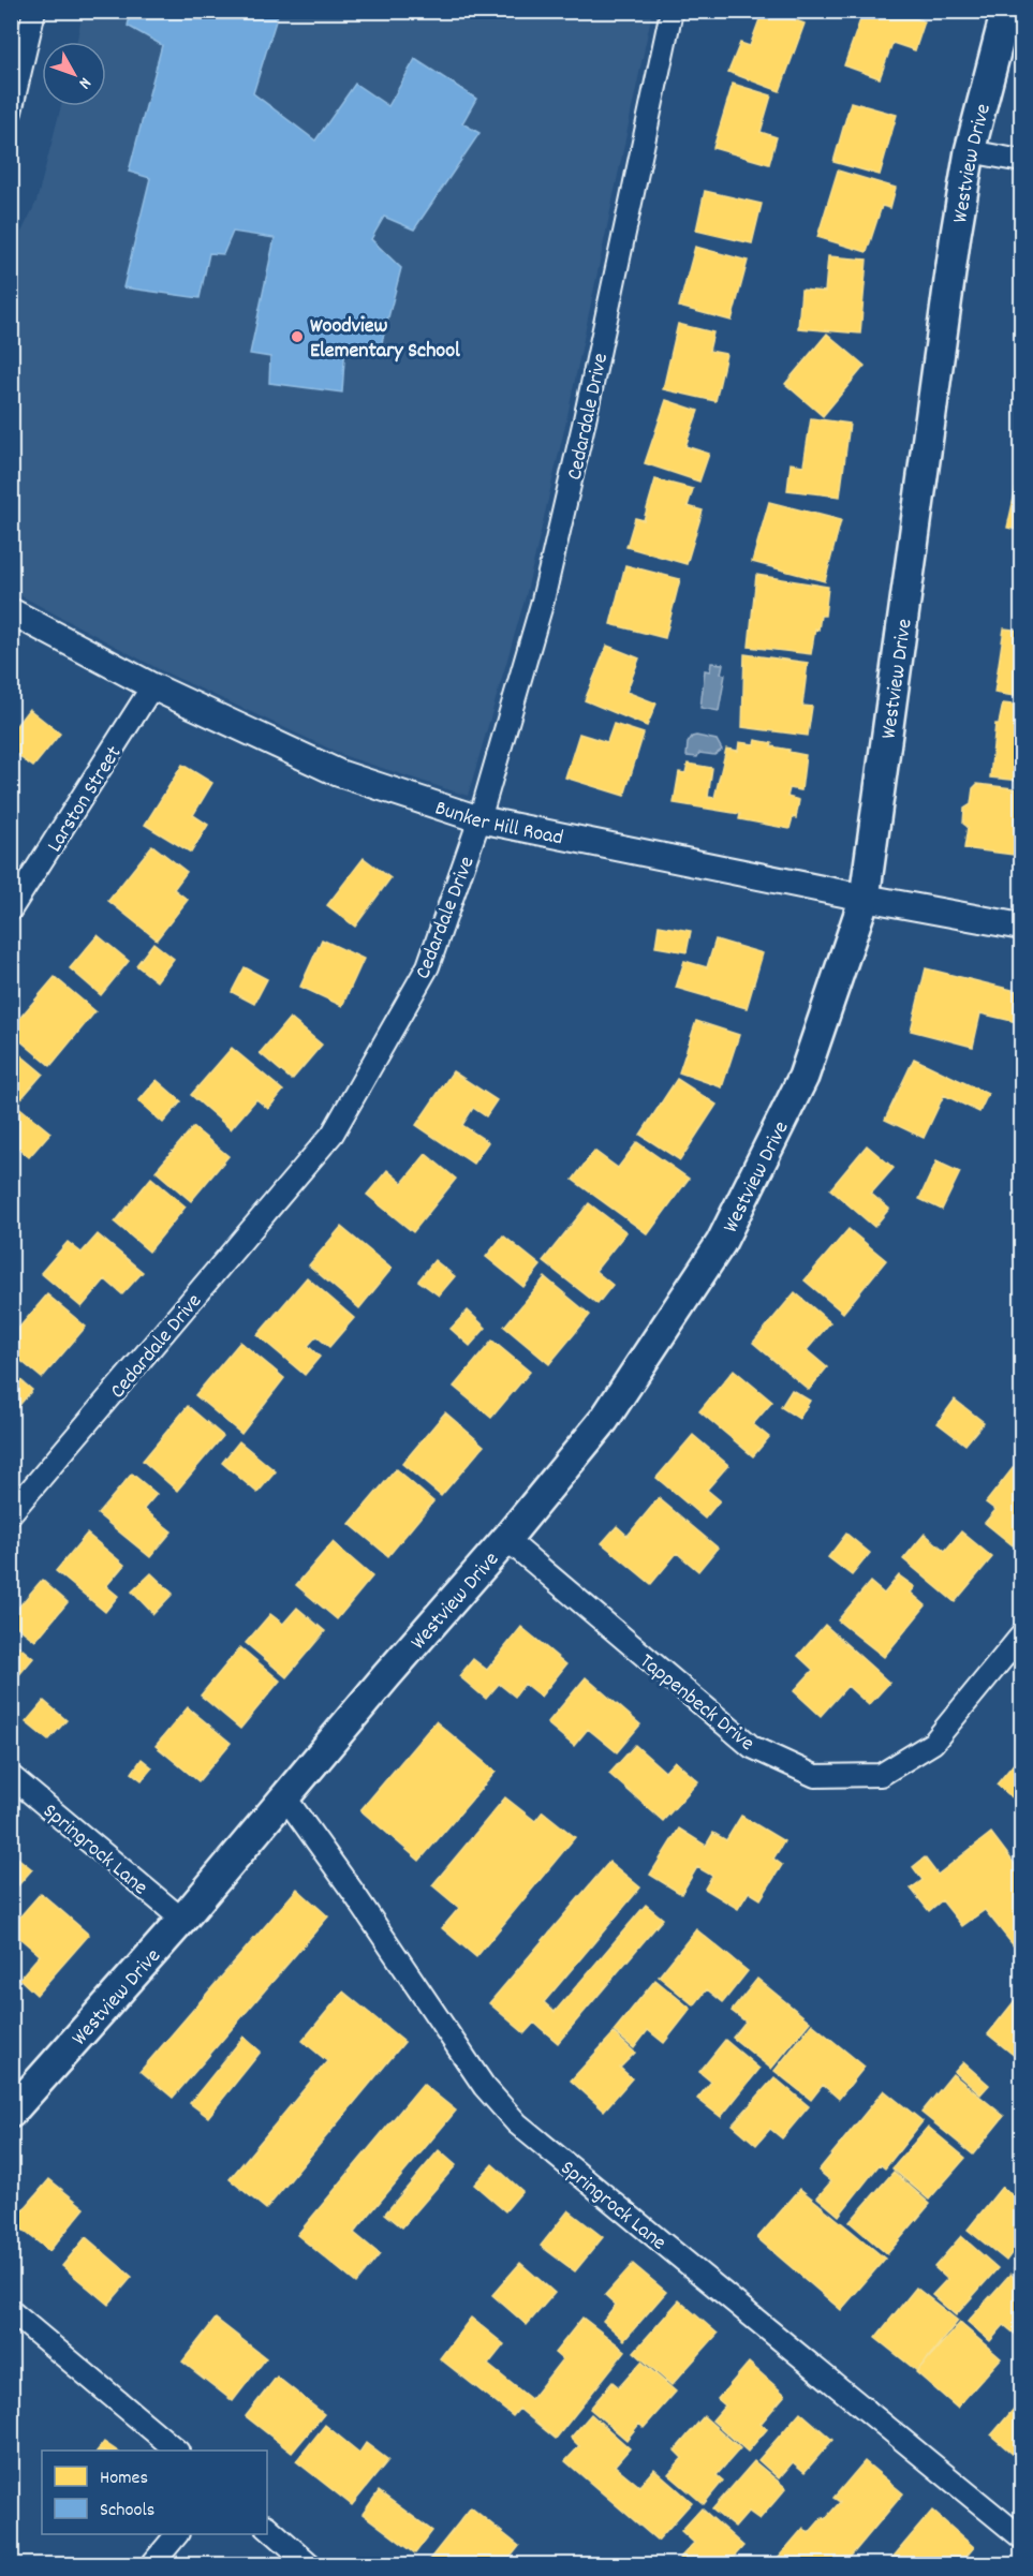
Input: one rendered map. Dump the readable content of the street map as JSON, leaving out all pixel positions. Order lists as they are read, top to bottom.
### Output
{
  "streets": {
    "main road": ["Westview Drive"],
    "street": [
      "Cedardale Drive",
      "Larston Street",
      "Bunker Hill Road",
      "Tappenbeck Drive",
      "Springrock Lane"
    ]
  },
  "crossings": [
    ["Westview Drive", "Bunker Hill Road"],
    ["Westview Drive", "Tappenbeck Drive"],
    ["Westview Drive", "Springrock Lane"],
    ["Cedardale Drive", "Bunker Hill Road"],
    ["Larston Street", "Bunker Hill Road"]
  ],
  "places": ["Woodview Elementary School"],
  "legend": ["Homes", "Schools"],
  "north": "bottom right"
}
